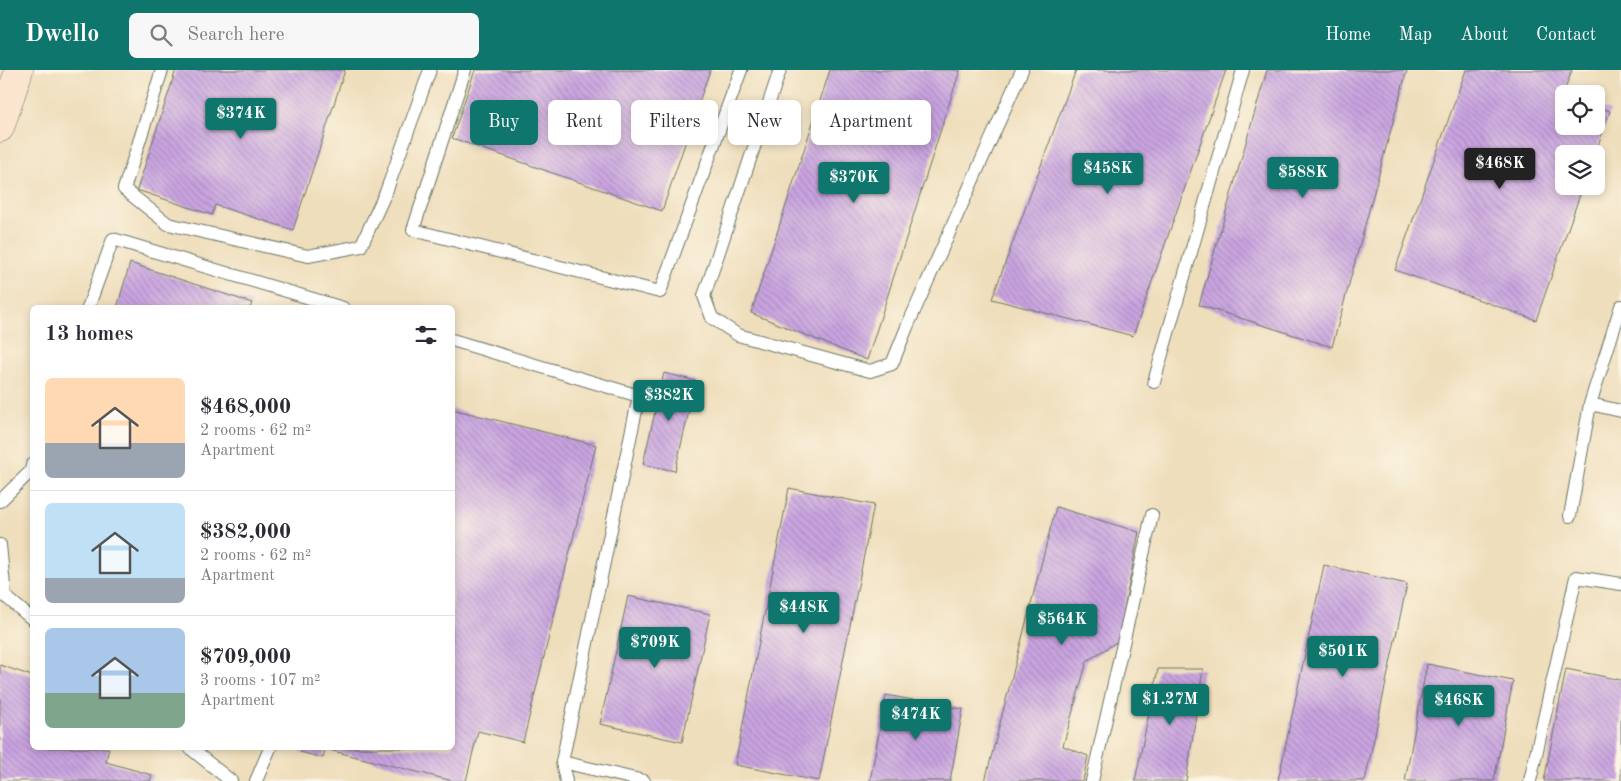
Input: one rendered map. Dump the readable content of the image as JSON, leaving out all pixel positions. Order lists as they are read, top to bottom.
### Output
{
  "page": {
    "header": "Dwello",
    "search": "Search here",
    "nav": [
      "Home",
      "Map",
      "About",
      "Contact"
    ],
    "price": [
      "$374K",
      "$468K",
      "$458K",
      "$588K",
      "$370K",
      "$382K",
      "$448K",
      "$564K",
      "$709K",
      "$501K",
      "$1.27M",
      "$468K",
      "$474K"
    ],
    "chip": [
      "Buy",
      "Rent",
      "Filters",
      "New",
      "Apartment"
    ],
    "heading": "13 homes",
    "list": [
      {
        "name": "$468,000",
        "note": "2 rooms · 62 m² · Apartment"
      },
      {
        "name": "$382,000",
        "note": "2 rooms · 62 m² · Apartment"
      },
      {
        "name": "$709,000",
        "note": "3 rooms · 107 m² · Apartment"
      }
    ]
  }
}
